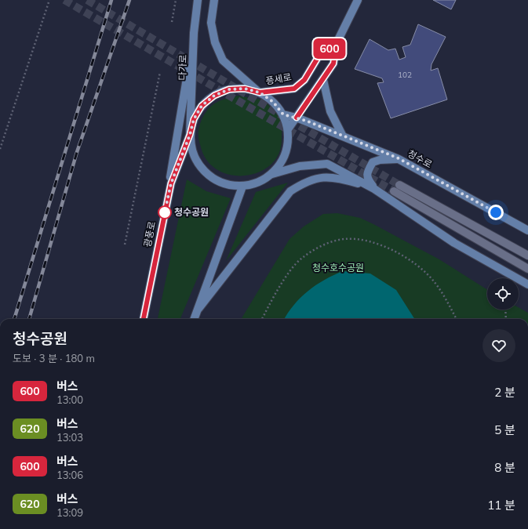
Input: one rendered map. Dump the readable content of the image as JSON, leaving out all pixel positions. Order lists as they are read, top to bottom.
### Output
{
  "streets": {
    "street": [
      "다가로",
      "풍세로",
      "청수로",
      "광풍로"
    ]
  },
  "crossings": [
    ["다가로", "풍세로"],
    ["다가로", "청수로"],
    ["다가로", "광풍로"],
    ["풍세로", "청수로"],
    ["풍세로", "광풍로"],
    ["청수로", "광풍로"]
  ],
  "parks": ["청수호수공원"],
  "places": ["청수공원"],
  "lines": ["bus line 600"],
  "house_numbers": ["102"],
  "page": {
    "on_map": "600",
    "heading": ["청수공원", "도보 · 3 분 · 180 m"],
    "list": [
      {
        "mark": "600",
        "name": "버스",
        "note": "13:00",
        "value": "2 분"
      },
      {
        "mark": "620",
        "name": "버스",
        "note": "13:03",
        "value": "5 분"
      },
      {
        "mark": "600",
        "name": "버스",
        "note": "13:06",
        "value": "8 분"
      },
      {
        "mark": "620",
        "name": "버스",
        "note": "13:09",
        "value": "11 분"
      }
    ]
  }
}
